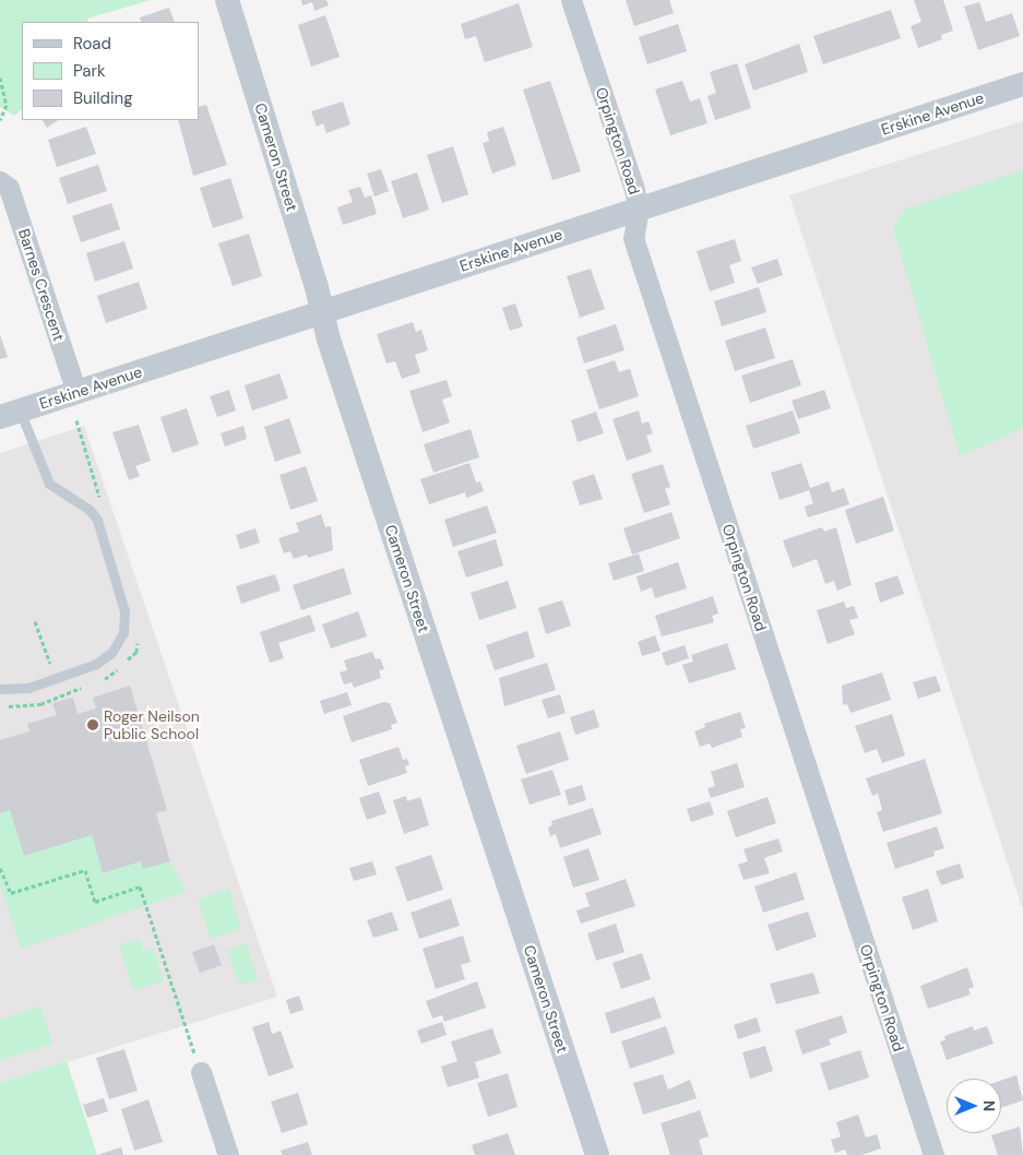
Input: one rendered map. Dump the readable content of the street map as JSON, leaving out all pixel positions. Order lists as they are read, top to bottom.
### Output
{
  "streets": {
    "street": [
      "Erskine Avenue",
      "Orpington Road",
      "Cameron Street",
      "Barnes Crescent"
    ]
  },
  "crossings": [
    ["Erskine Avenue", "Orpington Road"],
    ["Erskine Avenue", "Cameron Street"],
    ["Erskine Avenue", "Barnes Crescent"]
  ],
  "places": ["Roger Neilson Public School"],
  "legend": ["Road", "Park", "Building"],
  "north": "right"
}
